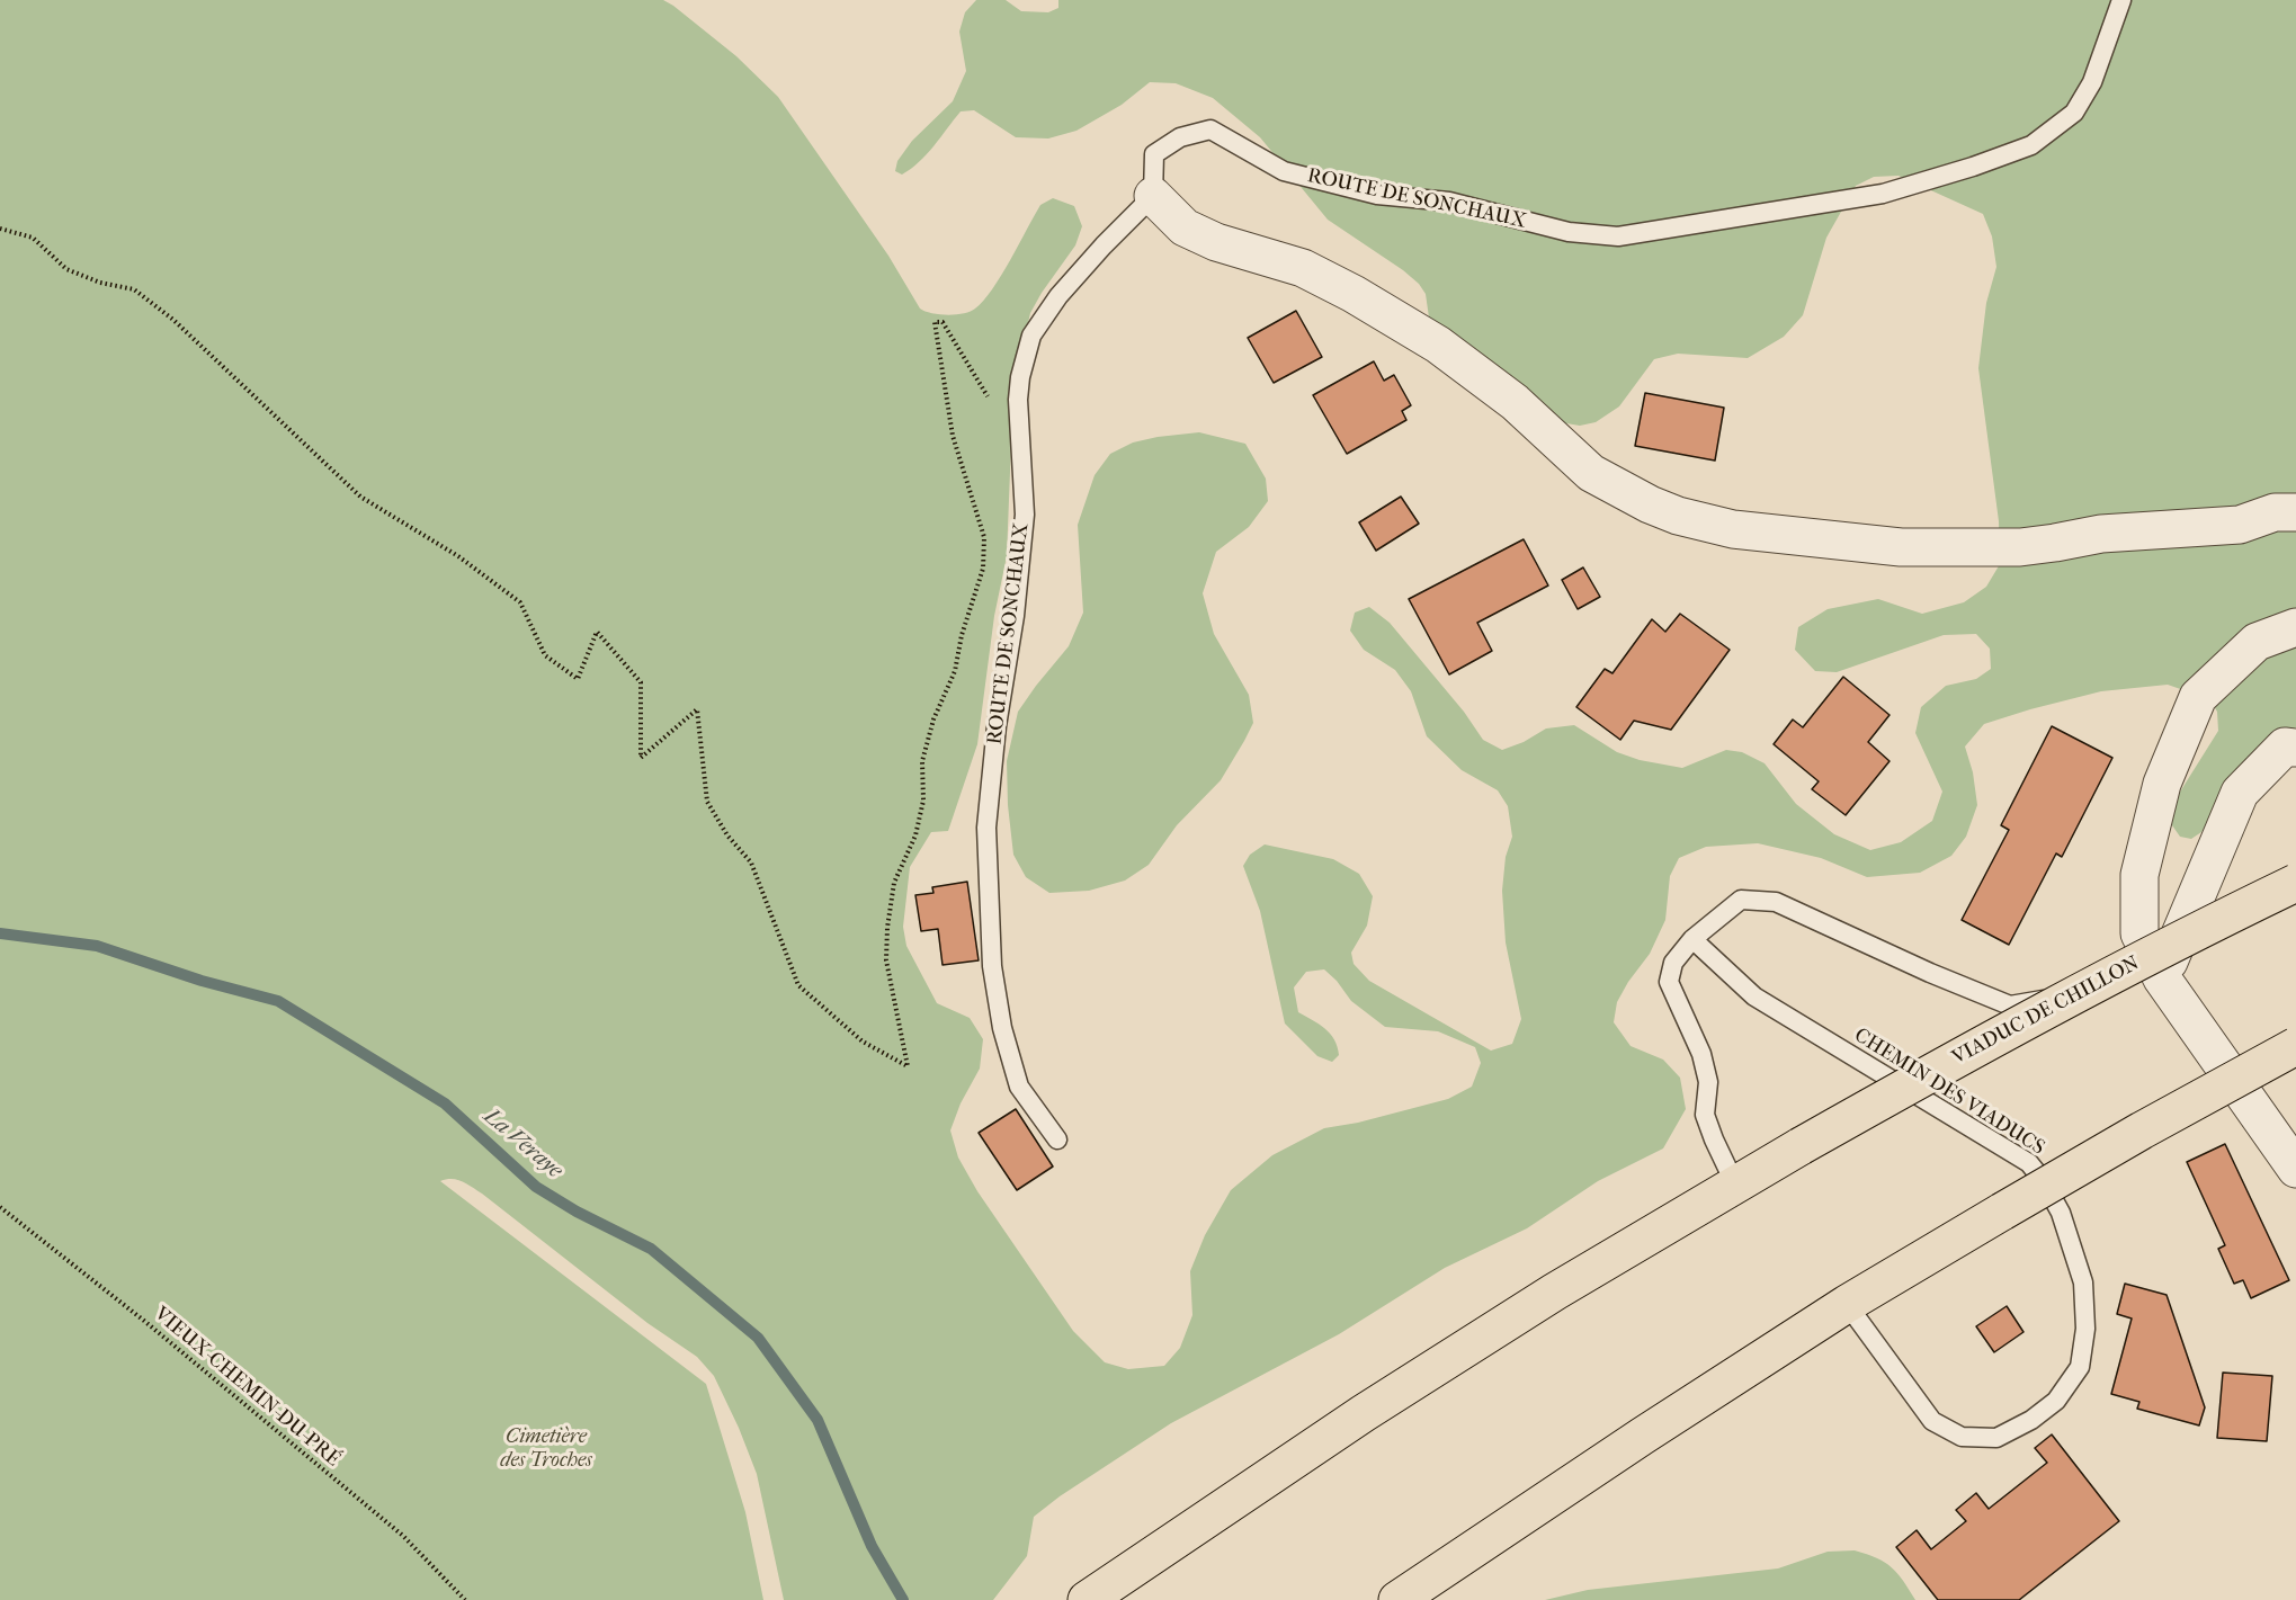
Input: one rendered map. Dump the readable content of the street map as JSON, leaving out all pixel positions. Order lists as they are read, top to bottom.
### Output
{
  "streets": {
    "highway": ["VIADUC DE CHILLON"],
    "lane": ["ROUTE DE SONCHAUX", "CHEMIN DES VIADUCS"],
    "path": ["VIEUX-CHEMIN-DU-PRÉ"]
  },
  "water": ["La Veraye"],
  "parks": ["Cimetière des Troches"]
}
